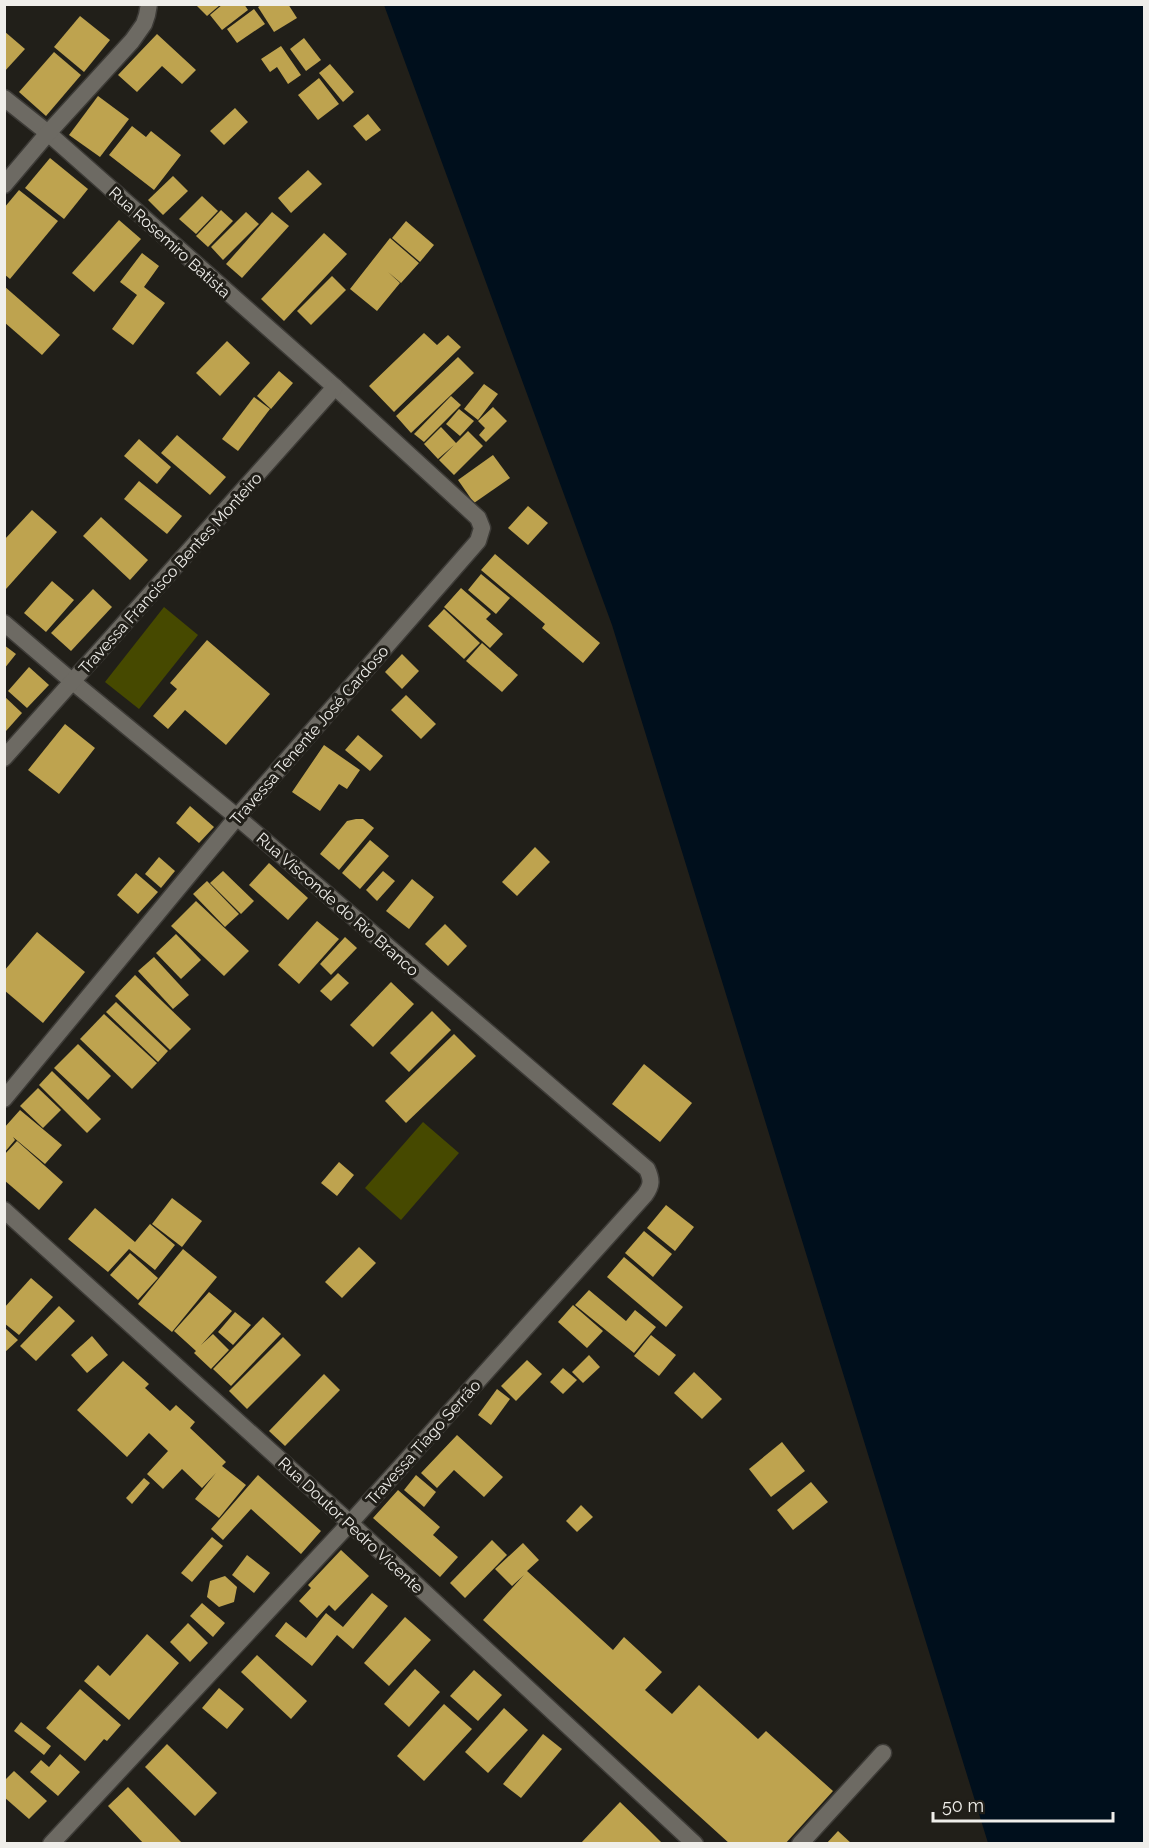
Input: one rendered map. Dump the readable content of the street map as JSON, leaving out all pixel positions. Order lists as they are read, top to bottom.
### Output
{
  "streets": {
    "street": [
      "Rua Rosemiro Batista",
      "Travessa Francisco Bentes Monteiro",
      "Travessa Tenente José Cardoso",
      "Rua Visconde do Rio Branco",
      "Travessa Tiago Serrão",
      "Rua Doutor Pedro Vicente"
    ]
  },
  "crossings": [
    ["Rua Rosemiro Batista", "Travessa Francisco Bentes Monteiro"],
    ["Rua Rosemiro Batista", "Travessa Tenente José Cardoso"],
    ["Travessa Francisco Bentes Monteiro", "Travessa Tenente José Cardoso"],
    ["Travessa Francisco Bentes Monteiro", "Rua Visconde do Rio Branco"],
    ["Travessa Tenente José Cardoso", "Rua Visconde do Rio Branco"],
    ["Rua Visconde do Rio Branco", "Travessa Tiago Serrão"],
    ["Travessa Tiago Serrão", "Rua Doutor Pedro Vicente"]
  ],
  "scale_bar": "50 m"
}
